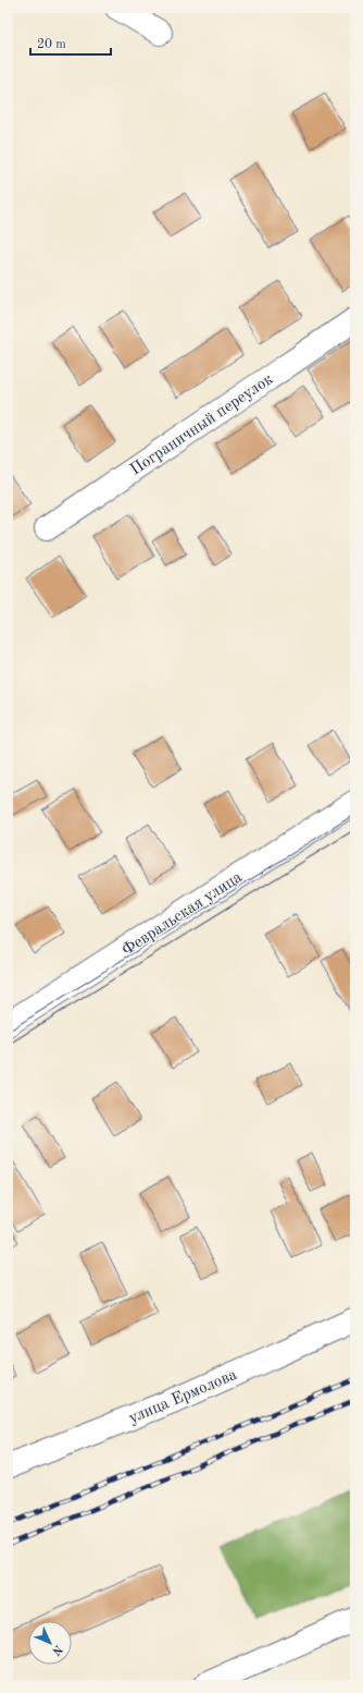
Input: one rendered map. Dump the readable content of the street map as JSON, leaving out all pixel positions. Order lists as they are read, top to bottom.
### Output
{
  "streets": {
    "street": ["Пограничный переулок", "Февральская улица", "улица Ермолова"]
  },
  "scale_bar": "20 m",
  "north": "bottom right"
}
